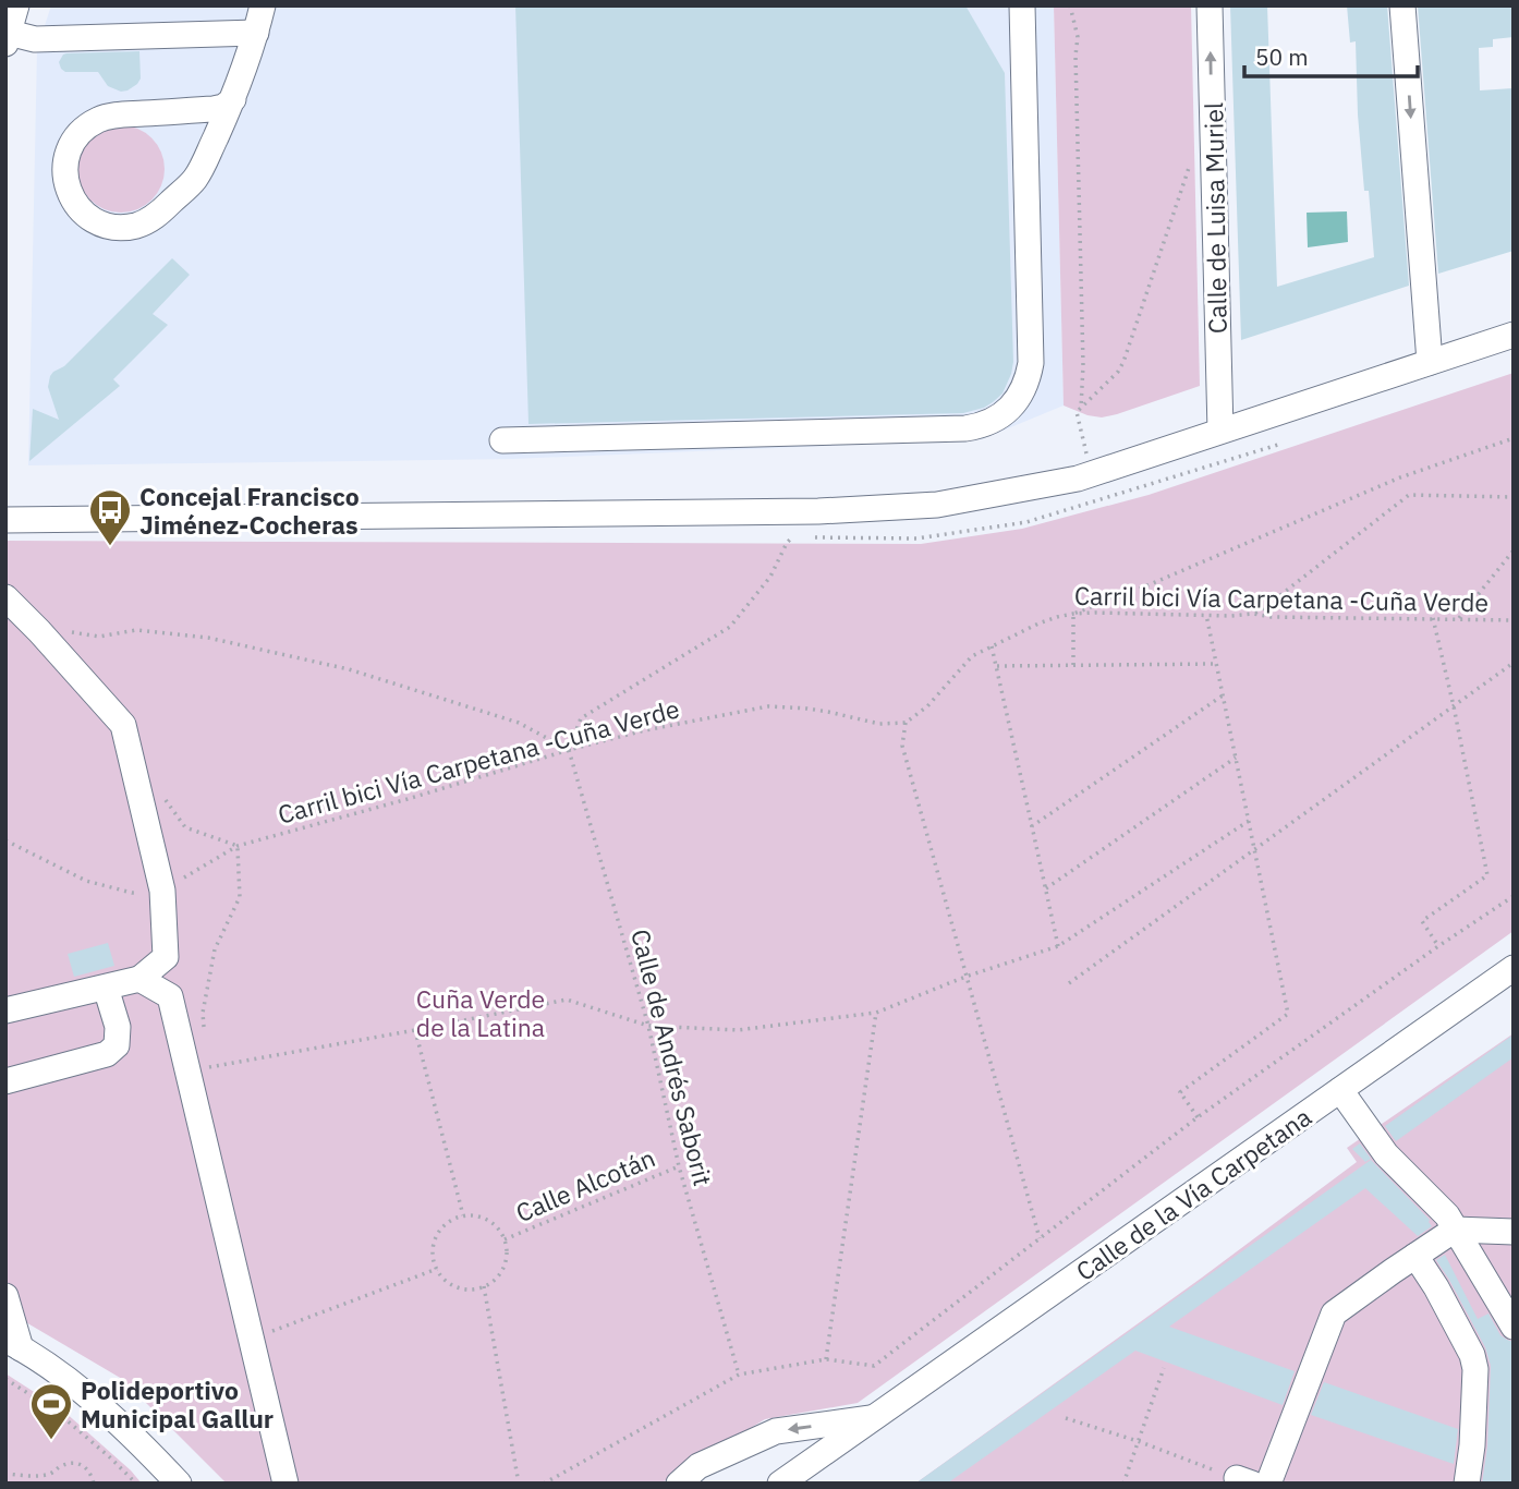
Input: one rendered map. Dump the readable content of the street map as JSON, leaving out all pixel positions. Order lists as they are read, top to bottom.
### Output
{
  "streets": {
    "street": ["Calle de Luisa Muriel", "Calle de la Vía Carpetana"],
    "path": ["Carril bici Vía Carpetana -Cuña Verde", "Calle de Andrés Saborit", "Calle Alcotán"]
  },
  "crossings": [
    ["Carril bici Vía Carpetana -Cuña Verde", "Calle de Andrés Saborit"],
    ["Calle de Andrés Saborit", "Calle Alcotán"]
  ],
  "parks": ["Cuña Verde de la Latina"],
  "places": {
    "bus stop": ["Concejal Francisco Jiménez-Cocheras"],
    "sports": ["Polideportivo Municipal Gallur"]
  },
  "scale_bar": "50 m"
}
